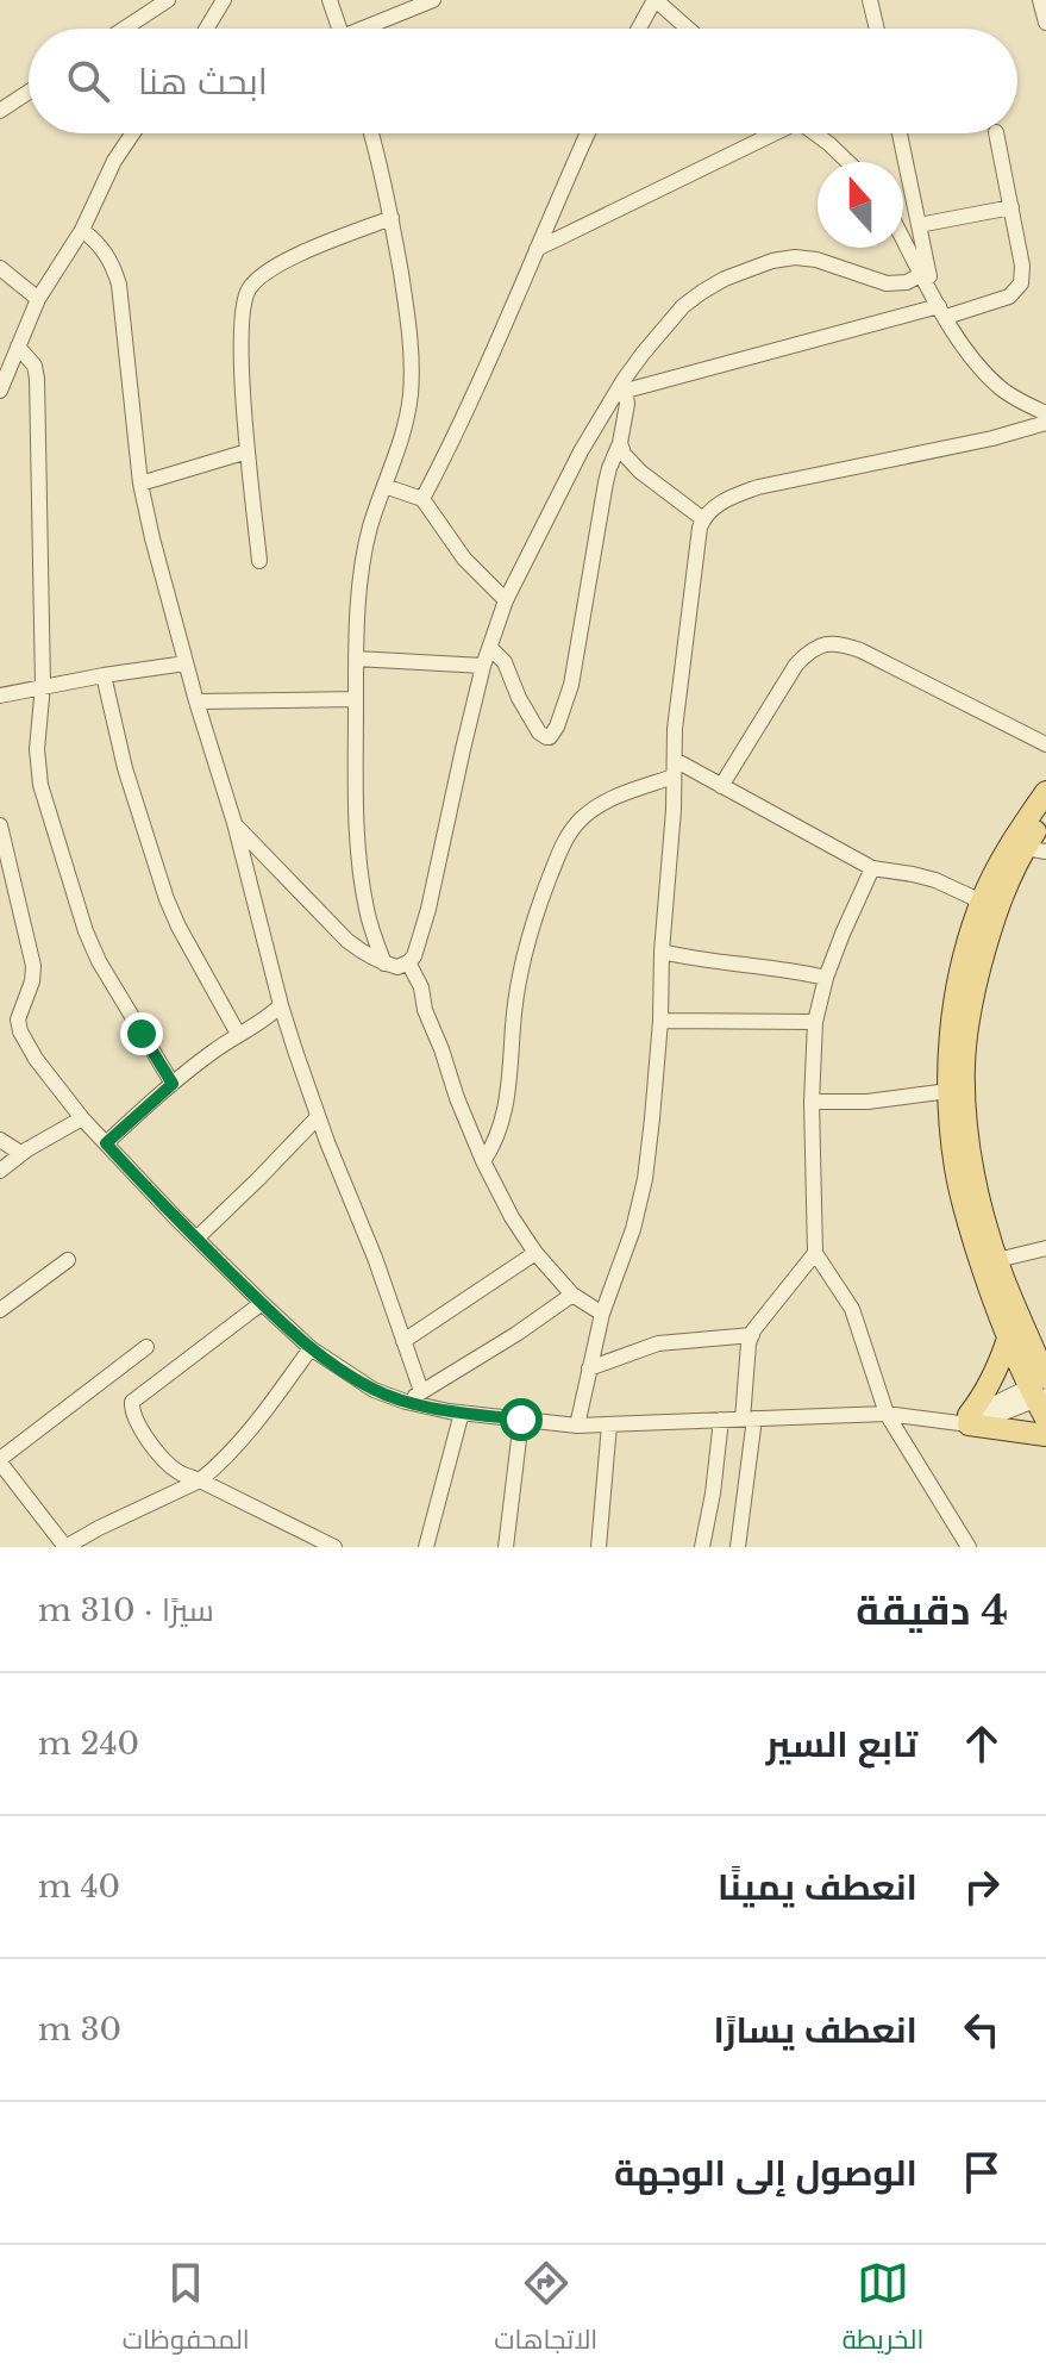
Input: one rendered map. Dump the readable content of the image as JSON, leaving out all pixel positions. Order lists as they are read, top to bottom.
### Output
{
  "north": "top",
  "page": {
    "search": "ابحث هنا",
    "heading": ["4 دقيقة", "سيرًا · 310 m"],
    "list": [
      ["تابع السير", "240 m"],
      ["انعطف يمينًا", "40 m"],
      ["انعطف يسارًا", "30 m"],
      "الوصول إلى الوجهة"
    ],
    "nav": ["الخريطة", "الاتجاهات", "المحفوظات"]
  }
}
